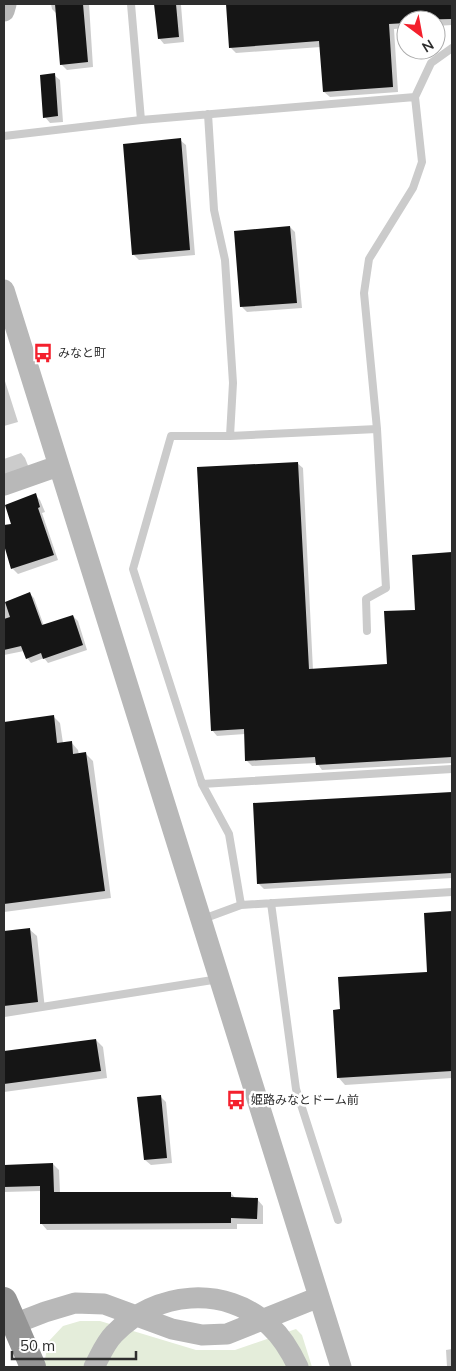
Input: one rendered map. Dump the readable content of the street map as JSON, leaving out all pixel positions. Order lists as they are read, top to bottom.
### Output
{
  "places": {
    "bus stop": ["みなと町", "姫路みなとドーム前"]
  },
  "scale_bar": "50 m",
  "north": "bottom right"
}
